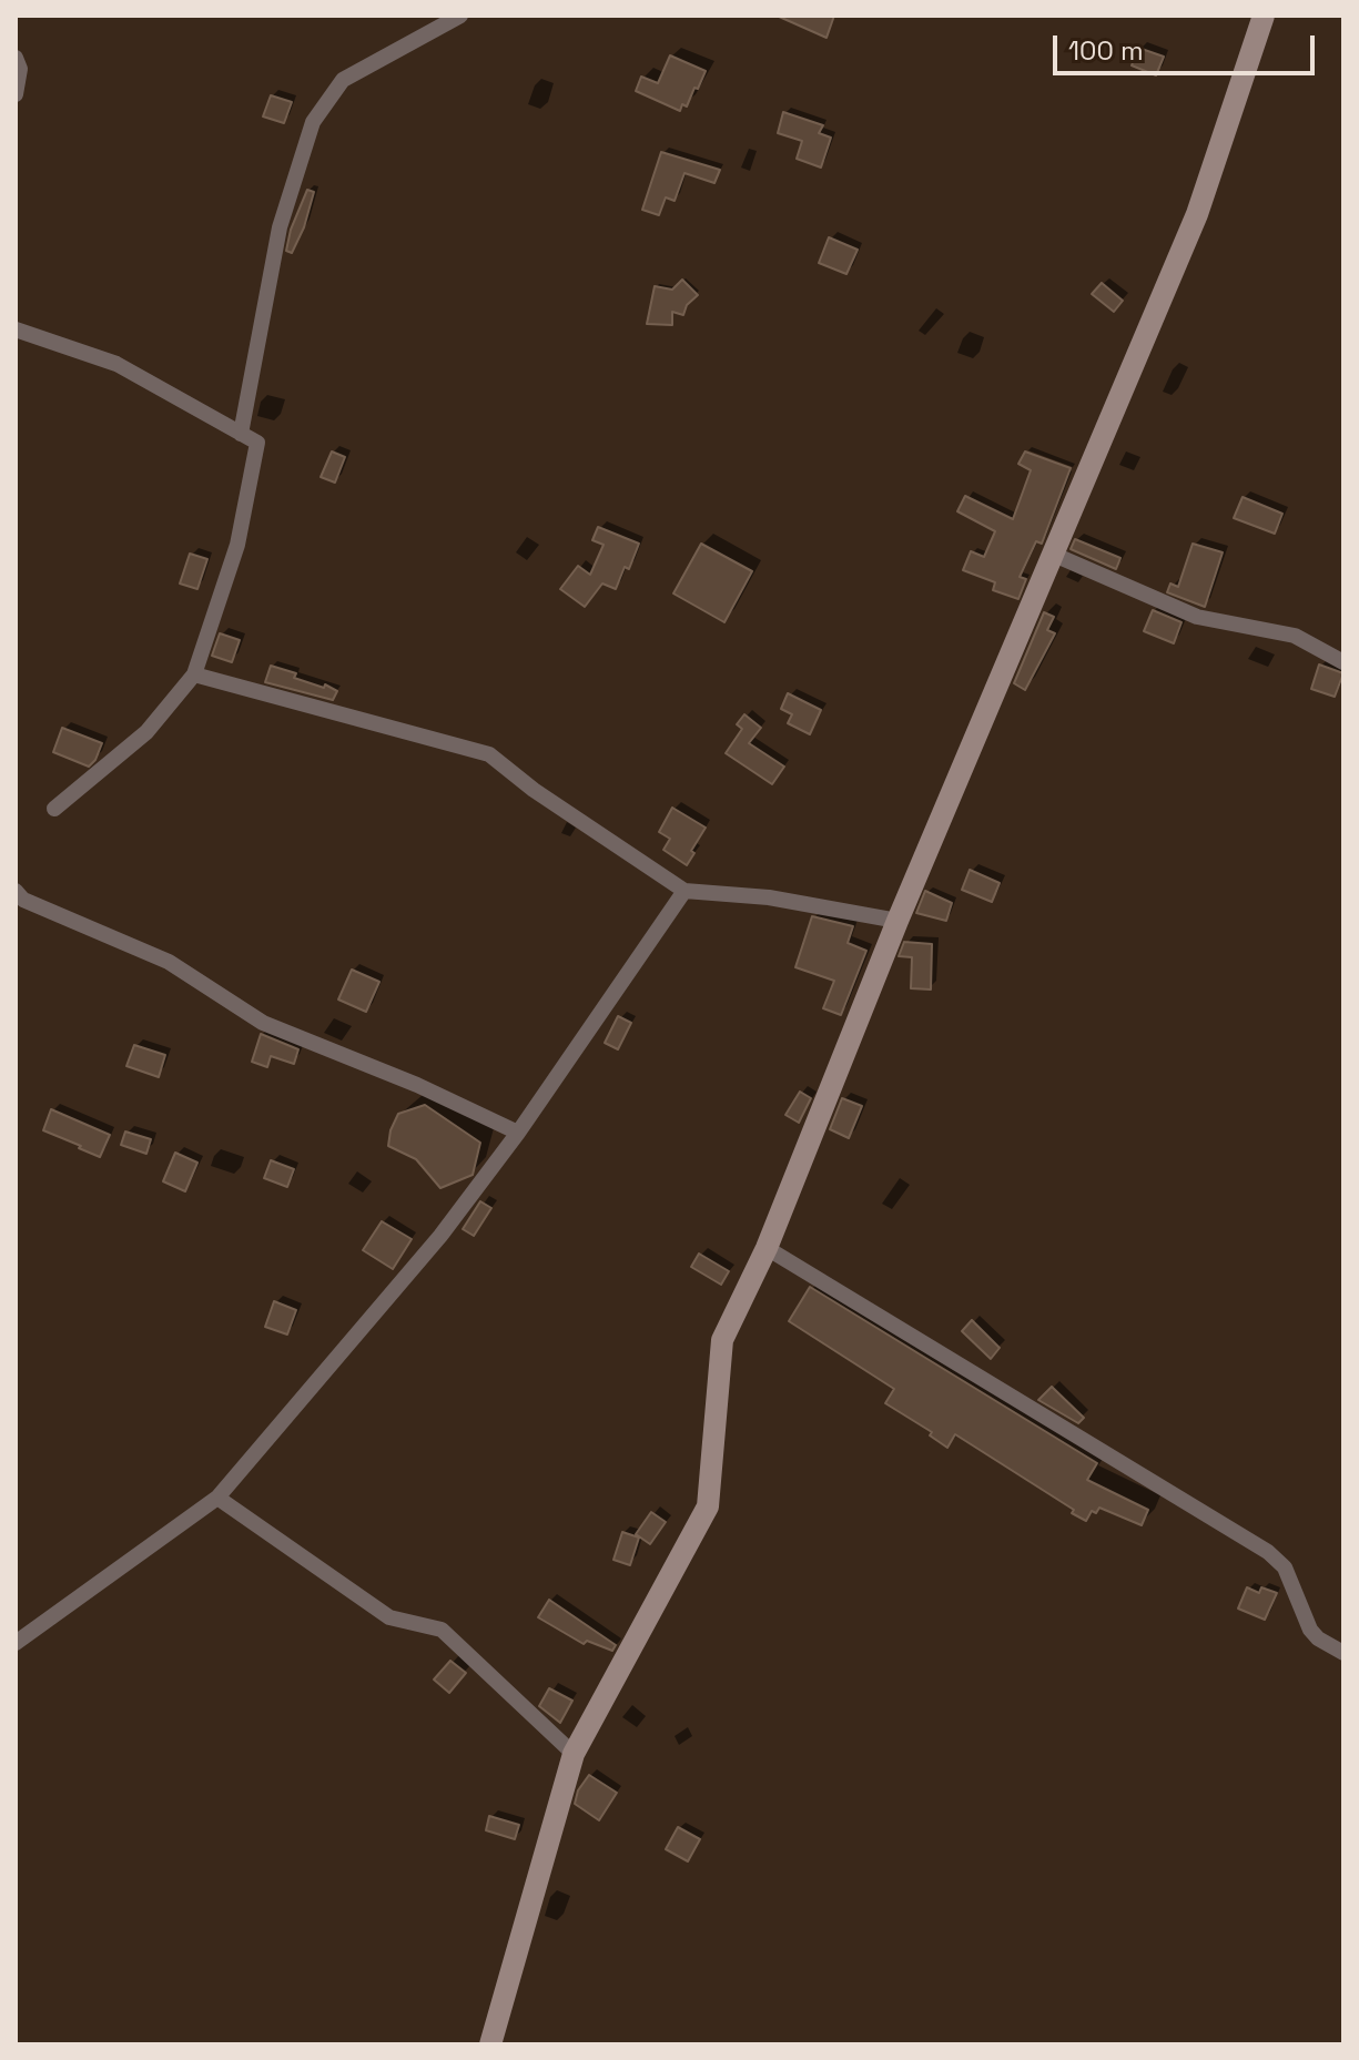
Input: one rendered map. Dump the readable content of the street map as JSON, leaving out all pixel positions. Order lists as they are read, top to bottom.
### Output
{
  "scale_bar": "100 m"
}
